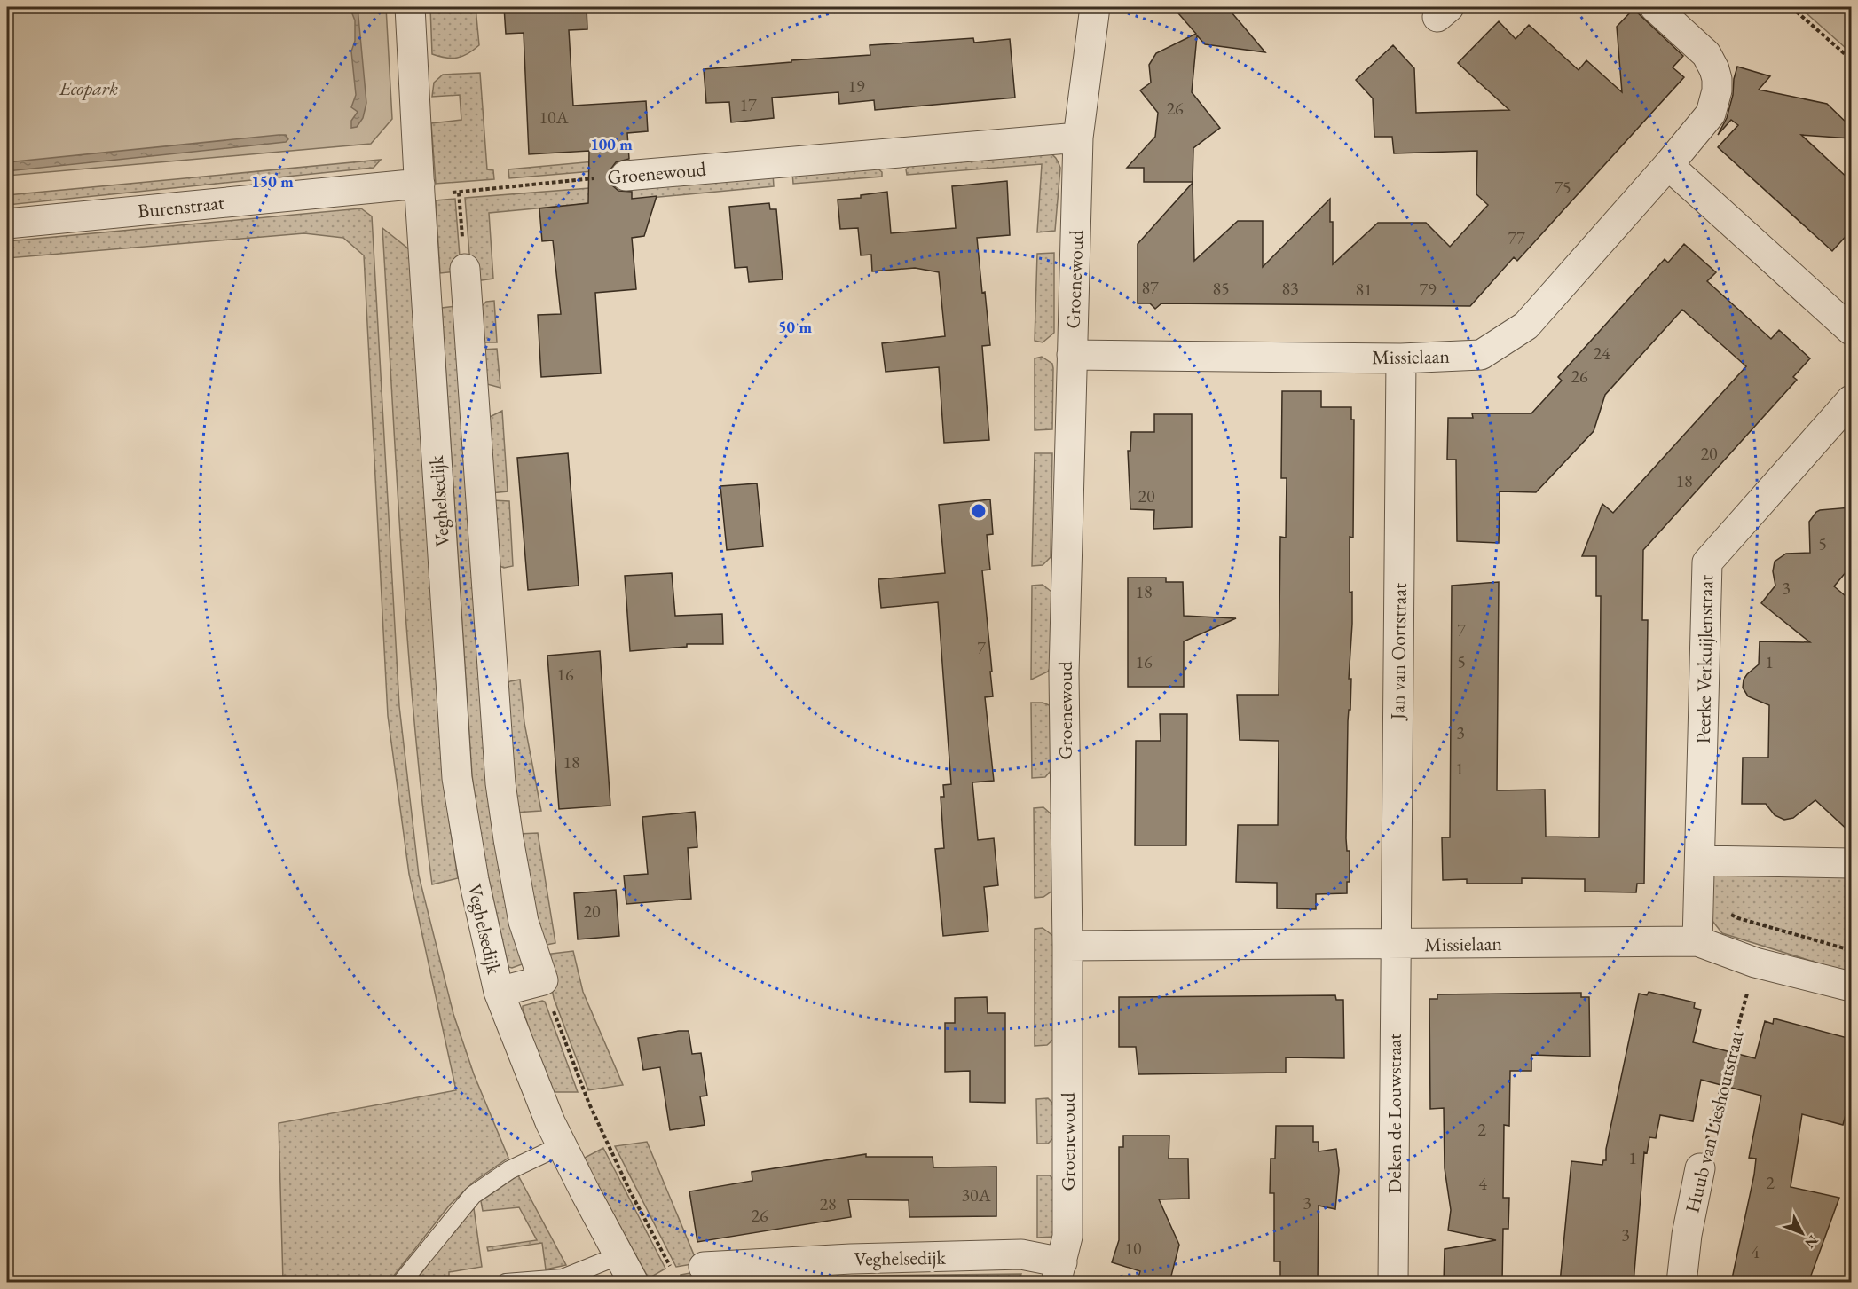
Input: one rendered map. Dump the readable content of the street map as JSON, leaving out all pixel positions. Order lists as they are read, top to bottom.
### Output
{
  "streets": {
    "street": [
      "Groenewoud",
      "Burenstraat",
      "Missielaan",
      "Veghelsedijk",
      "Jan van Oortstraat",
      "Peerke Verkuijlenstraat",
      "Deken de Louwstraat",
      "Huub van Lieshoutstraat"
    ]
  },
  "crossings": [
    ["Groenewoud", "Missielaan"],
    ["Groenewoud", "Veghelsedijk"],
    ["Burenstraat", "Veghelsedijk"],
    ["Missielaan", "Jan van Oortstraat"],
    ["Missielaan", "Peerke Verkuijlenstraat"],
    ["Missielaan", "Deken de Louwstraat"],
    ["Missielaan", "Huub van Lieshoutstraat"],
    ["Jan van Oortstraat", "Deken de Louwstraat"]
  ],
  "parks": ["Ecopark"],
  "house_numbers": [
    "19",
    "17",
    "26",
    "10A",
    "75",
    "77",
    "87",
    "85",
    "83",
    "81",
    "79",
    "24",
    "26",
    "20",
    "18",
    "20",
    "5",
    "3",
    "18",
    "7",
    "7",
    "16",
    "5",
    "1",
    "16",
    "3",
    "18",
    "1",
    "20",
    "2",
    "1",
    "2",
    "4",
    "30A",
    "3",
    "28",
    "26",
    "3",
    "10",
    "4"
  ],
  "north": "bottom right",
  "rings": ["100 m", "150 m", "50 m"]
}
